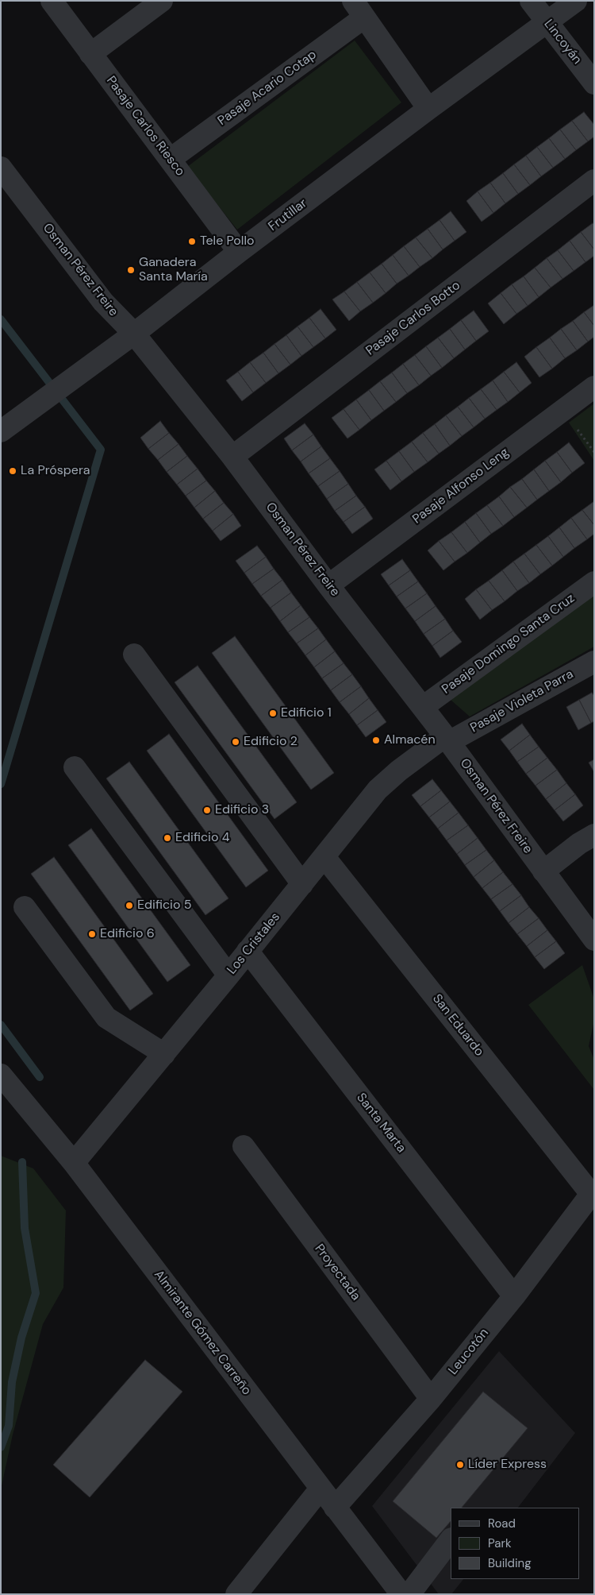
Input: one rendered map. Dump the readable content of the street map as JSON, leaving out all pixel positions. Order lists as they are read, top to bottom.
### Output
{
  "streets": {
    "street": [
      "Lincoyán",
      "Pasaje Acario Cotap",
      "Pasaje Carlos Riesco",
      "Frutillar",
      "Osman Pérez Freire",
      "Pasaje Carlos Botto",
      "Pasaje Alfonso Leng",
      "Pasaje Domingo Santa Cruz",
      "Pasaje Violeta Parra",
      "Los Cristales",
      "San Eduardo",
      "Santa Marta",
      "Proyectada",
      "Almirante Gómez Carreño",
      "Leucotón"
    ]
  },
  "crossings": [
    ["Lincoyán", "Frutillar"],
    ["Pasaje Acario Cotap", "Pasaje Carlos Riesco"],
    ["Pasaje Carlos Riesco", "Frutillar"],
    ["Frutillar", "Osman Pérez Freire"],
    ["Osman Pérez Freire", "Pasaje Carlos Botto"],
    ["Osman Pérez Freire", "Pasaje Alfonso Leng"],
    ["Osman Pérez Freire", "Pasaje Domingo Santa Cruz"],
    ["Osman Pérez Freire", "Pasaje Violeta Parra"],
    ["Osman Pérez Freire", "Los Cristales"],
    ["Pasaje Violeta Parra", "Los Cristales"],
    ["Los Cristales", "San Eduardo"],
    ["Los Cristales", "Santa Marta"],
    ["Los Cristales", "Almirante Gómez Carreño"],
    ["San Eduardo", "Leucotón"],
    ["Santa Marta", "Leucotón"],
    ["Proyectada", "Leucotón"],
    ["Almirante Gómez Carreño", "Leucotón"]
  ],
  "places": [
    "Tele Pollo",
    "Ganadera Santa María",
    "La Próspera",
    "Edificio 1",
    "Almacén",
    "Edificio 2",
    "Edificio 3",
    "Edificio 4",
    "Edificio 5",
    "Edificio 6",
    "Líder Express"
  ],
  "legend": ["Road", "Park", "Building"]
}
